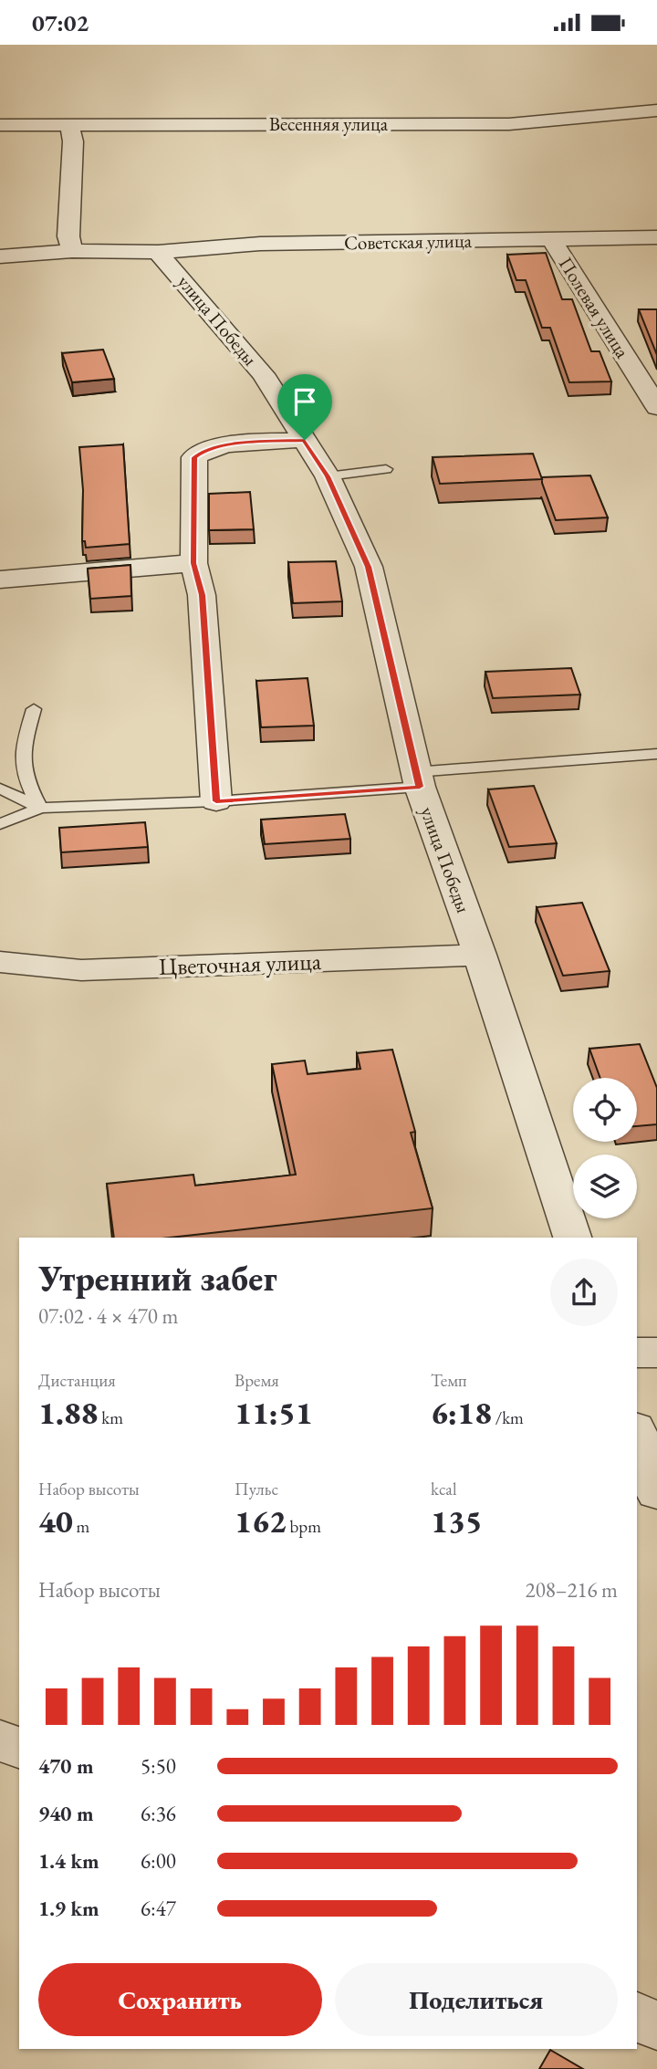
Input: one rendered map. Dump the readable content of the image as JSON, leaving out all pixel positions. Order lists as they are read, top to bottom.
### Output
{
  "streets": {
    "street": [
      "Весенняя улица",
      "Советская улица",
      "Полевая улица",
      "улица Победы",
      "Цветочная улица"
    ]
  },
  "crossings": [
    ["Советская улица", "Полевая улица"],
    ["Советская улица", "улица Победы"],
    ["улица Победы", "Цветочная улица"]
  ],
  "page": {
    "status": "07:02",
    "heading": ["Утренний забег", "07:02 · 4 × 470 m"],
    "stats": [
      ["Дистанция", "1.88 km"],
      ["Время", "11:51"],
      ["Темп", "6:18 /km"],
      ["Набор высоты", "40 m"],
      ["Пульс", "162 bpm"],
      ["kcal", "135"]
    ],
    "chart": ["Набор высоты", "208–216 m"],
    "list": [
      {
        "name": "470 m",
        "note": "5:50"
      },
      {
        "name": "940 m",
        "note": "6:36"
      },
      {
        "name": "1.4 km",
        "note": "6:00"
      },
      {
        "name": "1.9 km",
        "note": "6:47"
      }
    ],
    "buttons": ["Сохранить", "Поделиться"]
  }
}
